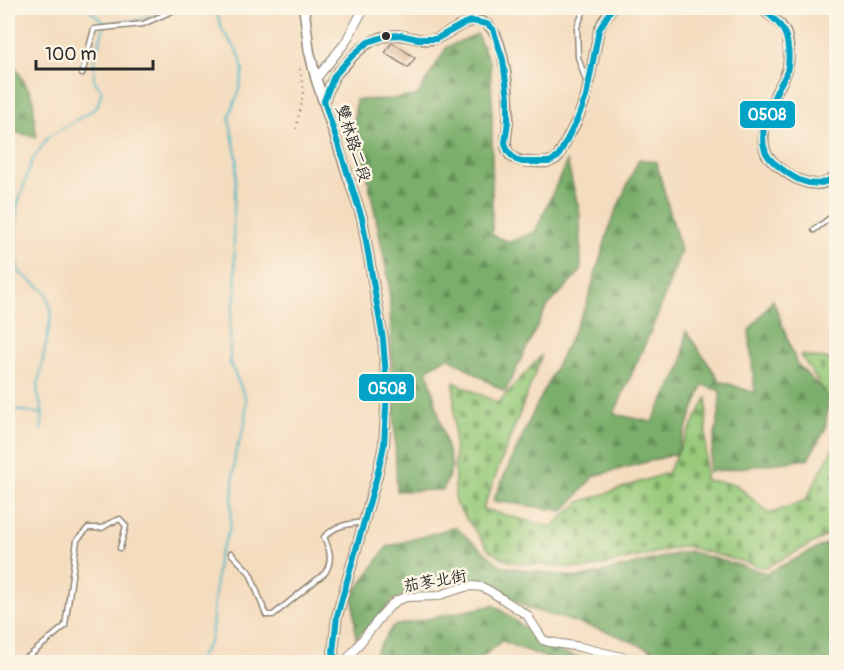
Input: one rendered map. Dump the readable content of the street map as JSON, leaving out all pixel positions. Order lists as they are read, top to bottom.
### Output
{
  "streets": {
    "street": ["雙林路二段", "茄苳北街"]
  },
  "lines": ["transit line 0508"],
  "scale_bar": "100 m"
}
